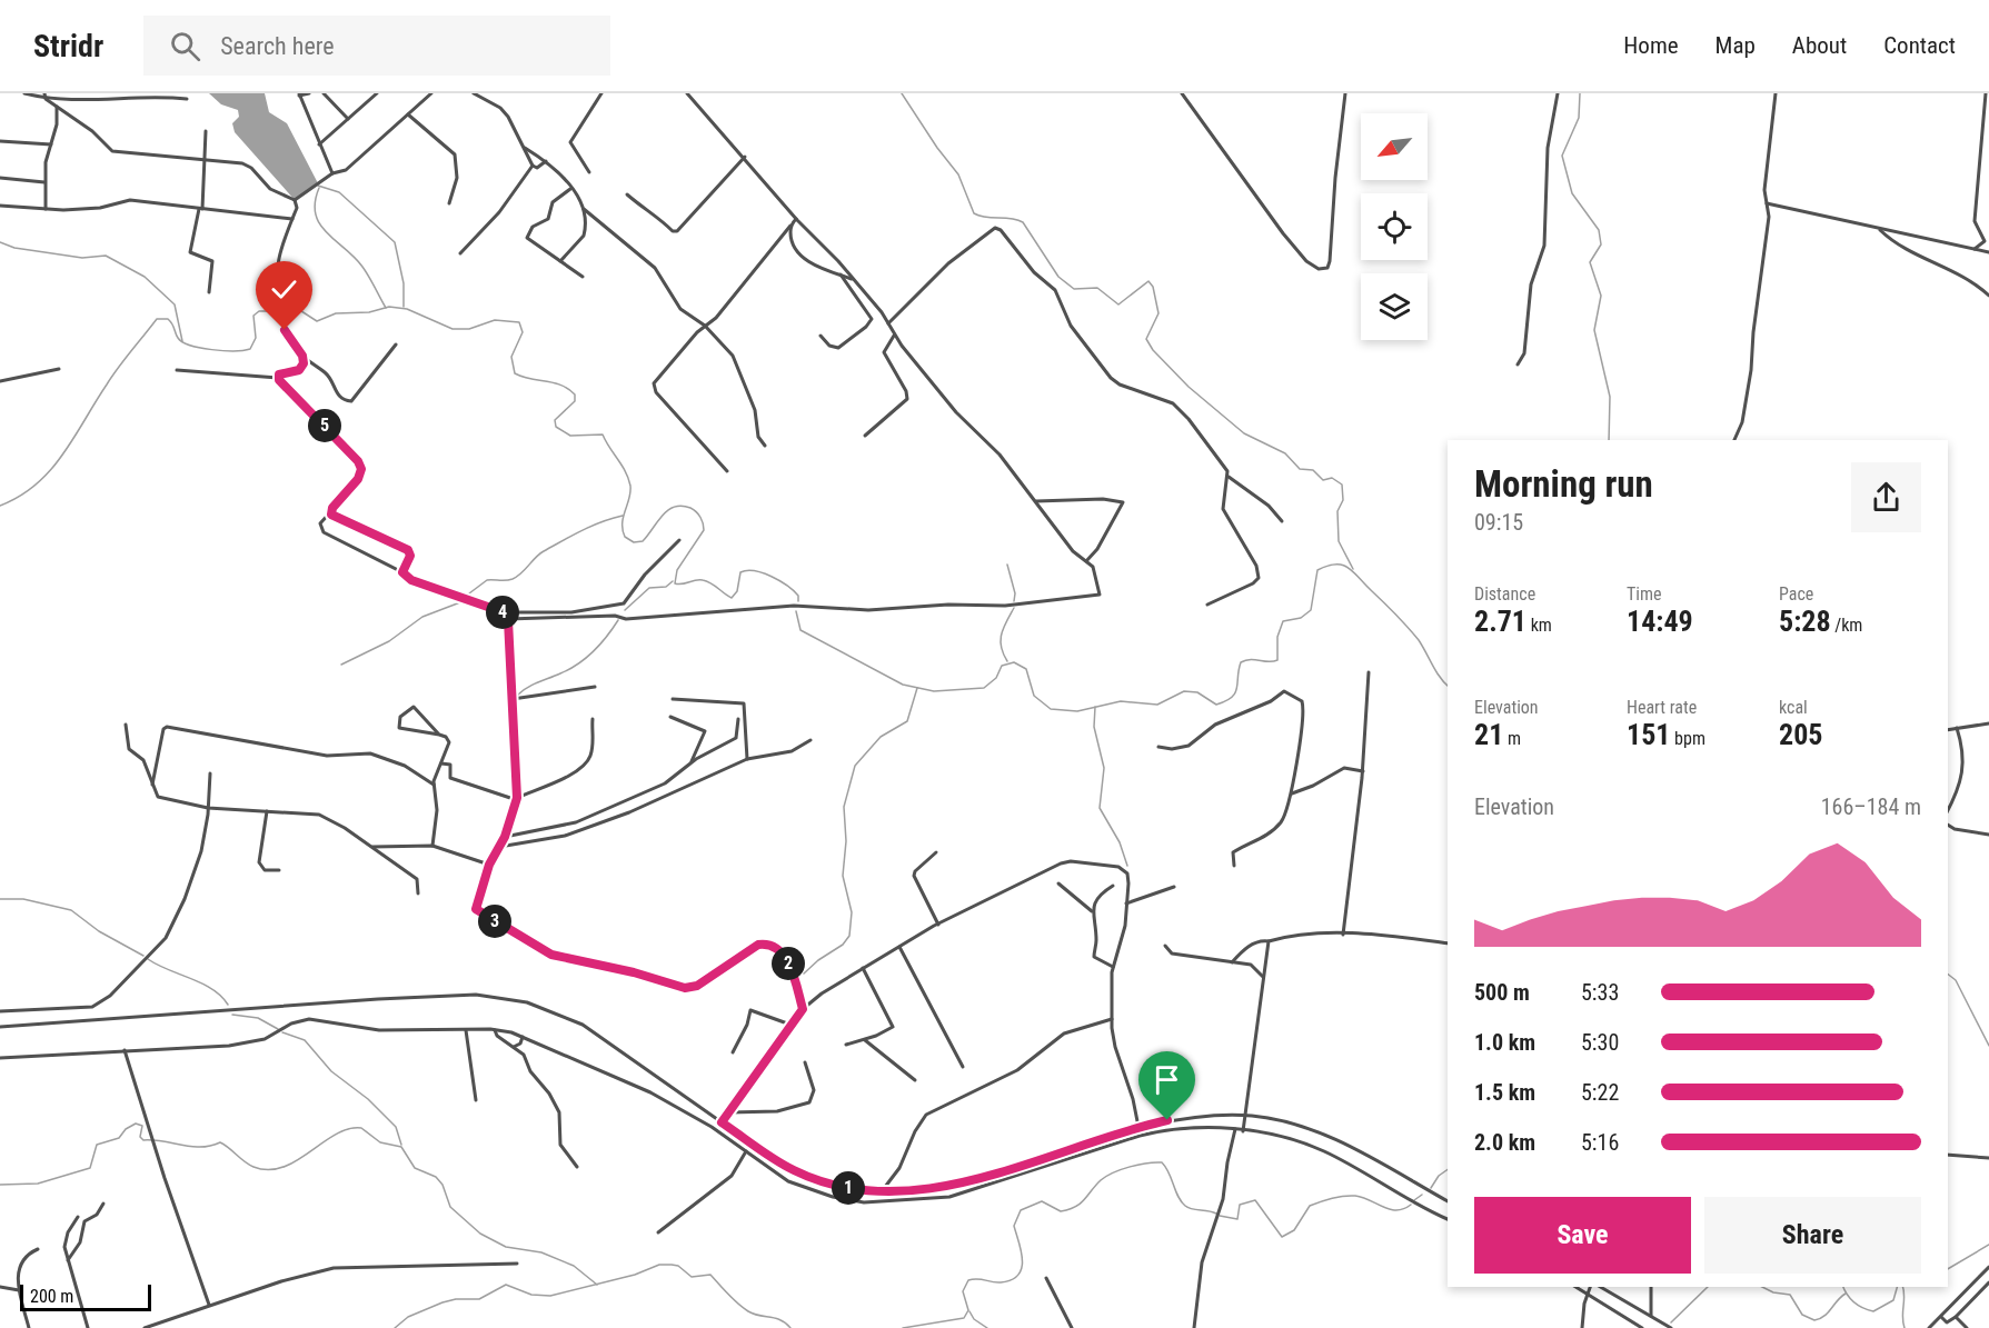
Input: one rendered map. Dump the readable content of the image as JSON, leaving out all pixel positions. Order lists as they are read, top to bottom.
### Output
{
  "scale_bar": "200 m",
  "north": "bottom left",
  "page": {
    "header": "Stridr",
    "search": "Search here",
    "nav": [
      "Home",
      "Map",
      "About",
      "Contact"
    ],
    "pins": [
      "5",
      "4",
      "3",
      "2",
      "1"
    ],
    "heading": ["Morning run", "09:15"],
    "stats": [
      ["Distance", "2.71 km"],
      ["Time", "14:49"],
      ["Pace", "5:28 /km"],
      ["Elevation", "21 m"],
      ["Heart rate", "151 bpm"],
      ["kcal", "205"]
    ],
    "chart": ["Elevation", "166–184 m"],
    "list": [
      {
        "name": "500 m",
        "note": "5:33"
      },
      {
        "name": "1.0 km",
        "note": "5:30"
      },
      {
        "name": "1.5 km",
        "note": "5:22"
      },
      {
        "name": "2.0 km",
        "note": "5:16"
      }
    ],
    "buttons": ["Save", "Share"],
    "scale": "200 m"
  }
}
